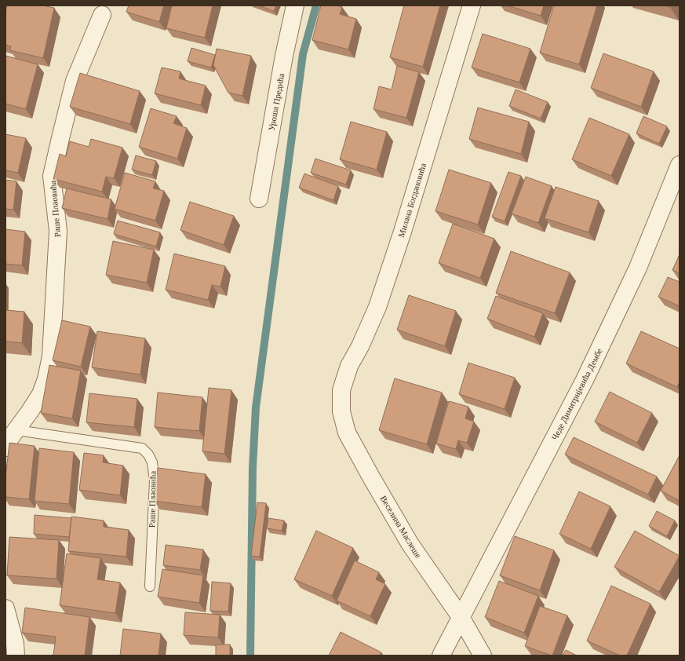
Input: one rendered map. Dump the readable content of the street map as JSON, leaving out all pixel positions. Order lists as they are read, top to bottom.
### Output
{
  "streets": {
    "street": [
      "Уроша Предића",
      "Милана Богдановића",
      "Раше Плаовића",
      "Чеде Димитријевића Дембе",
      "Веселина Маслеше"
    ]
  },
  "crossings": [
    ["Милана Богдановића", "Веселина Маслеше"],
    ["Чеде Димитријевића Дембе", "Веселина Маслеше"]
  ]
}
